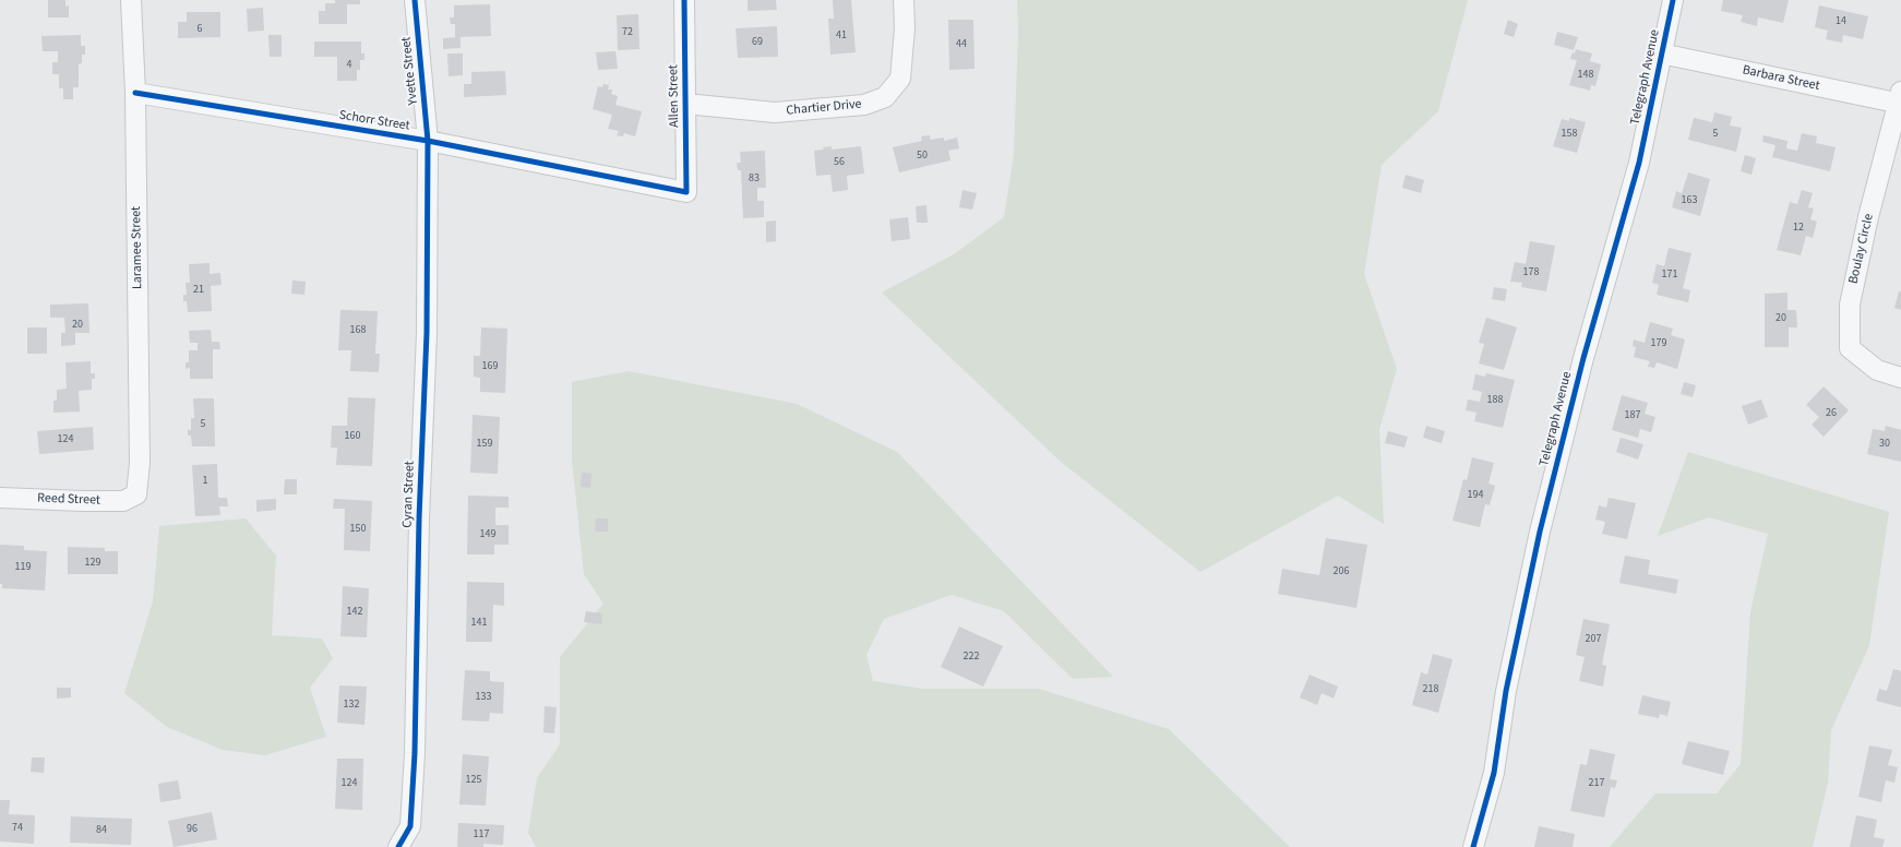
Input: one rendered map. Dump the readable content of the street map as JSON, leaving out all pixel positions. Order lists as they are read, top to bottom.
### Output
{
  "streets": {
    "street": [
      "Yvette Street",
      "Telegraph Avenue",
      "Barbara Street",
      "Allen Street",
      "Chartier Drive",
      "Schorr Street",
      "Laramee Street",
      "Boulay Circle",
      "Cyran Street",
      "Reed Street"
    ]
  },
  "crossings": [
    ["Yvette Street", "Schorr Street"],
    ["Yvette Street", "Cyran Street"],
    ["Telegraph Avenue", "Barbara Street"],
    ["Barbara Street", "Boulay Circle"],
    ["Allen Street", "Chartier Drive"],
    ["Allen Street", "Schorr Street"],
    ["Schorr Street", "Laramee Street"],
    ["Schorr Street", "Cyran Street"],
    ["Laramee Street", "Reed Street"]
  ],
  "house_numbers": [
    "14",
    "6",
    "72",
    "41",
    "69",
    "44",
    "4",
    "148",
    "158",
    "5",
    "50",
    "56",
    "83",
    "163",
    "12",
    "178",
    "171",
    "21",
    "20",
    "20",
    "168",
    "179",
    "169",
    "188",
    "26",
    "187",
    "5",
    "160",
    "124",
    "159",
    "30",
    "1",
    "194",
    "150",
    "149",
    "129",
    "119",
    "206",
    "142",
    "141",
    "207",
    "222",
    "218",
    "133",
    "132",
    "125",
    "124",
    "217",
    "74",
    "96",
    "84",
    "117"
  ]
}
